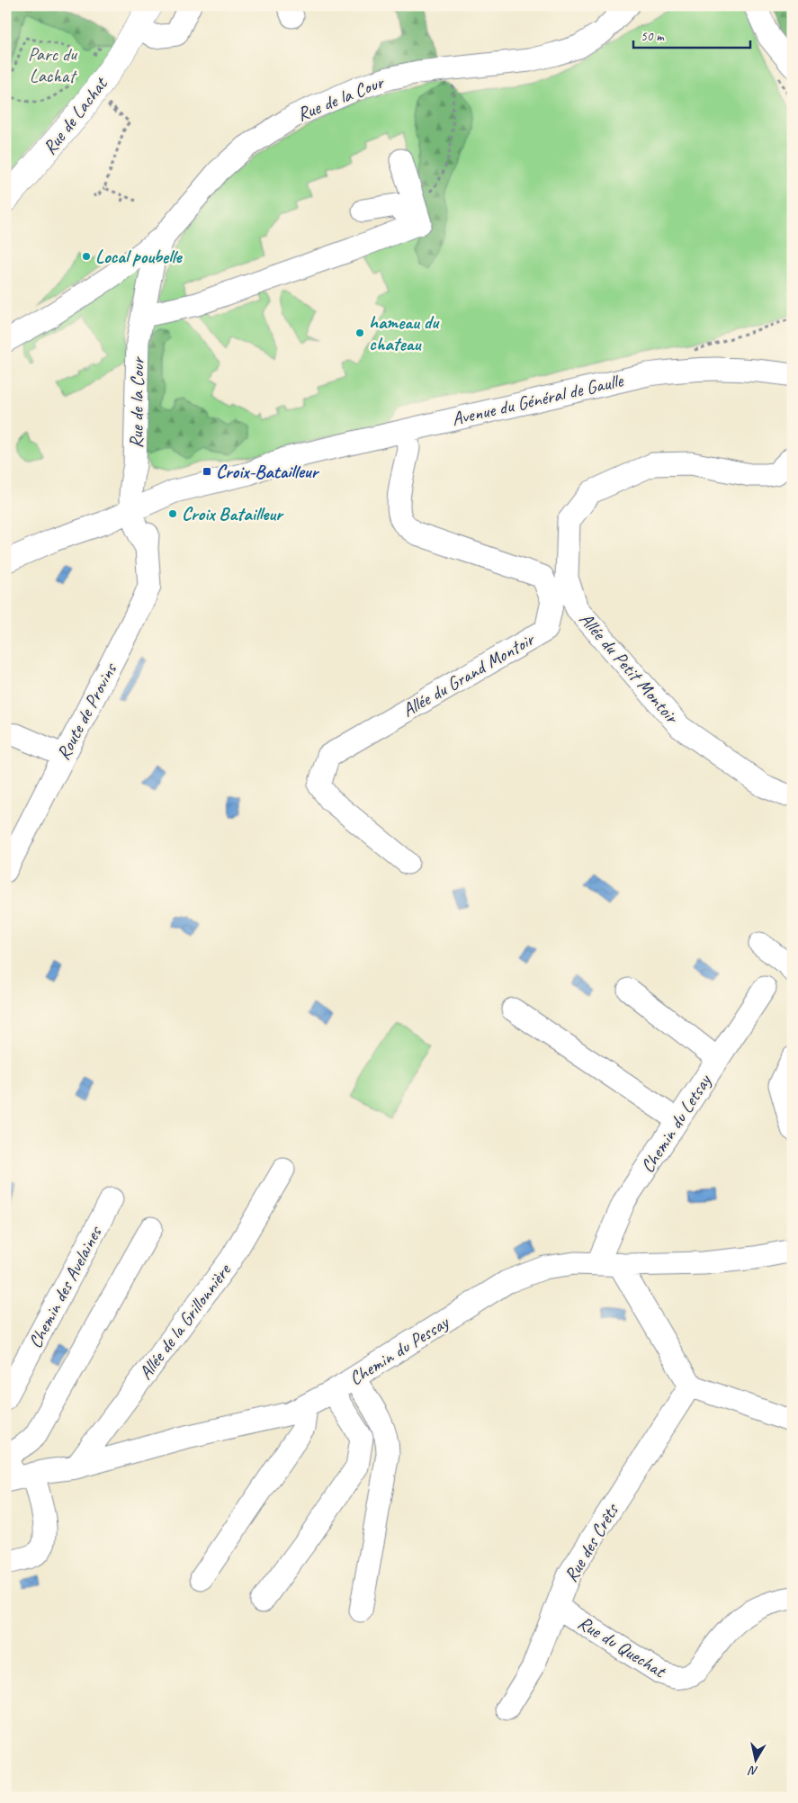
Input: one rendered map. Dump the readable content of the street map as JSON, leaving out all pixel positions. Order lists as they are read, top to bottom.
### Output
{
  "streets": {
    "main road": ["Rue de Lachat"],
    "street": [
      "Rue de la Cour",
      "Avenue du Général de Gaulle",
      "Allée du Petit Montoir",
      "Allée du Grand Montoir",
      "Route de Provins",
      "Chemin du Letsay",
      "Chemin des Avelaines",
      "Allée de la Grillonnière",
      "Chemin du Pessay",
      "Rue des Crêts",
      "Rue du Quechat"
    ]
  },
  "crossings": [
    ["Rue de la Cour", "Avenue du Général de Gaulle"],
    ["Rue de la Cour", "Route de Provins"],
    ["Avenue du Général de Gaulle", "Allée du Grand Montoir"],
    ["Avenue du Général de Gaulle", "Route de Provins"],
    ["Chemin du Letsay", "Chemin du Pessay"],
    ["Allée de la Grillonnière", "Chemin du Pessay"],
    ["Rue des Crêts", "Rue du Quechat"]
  ],
  "parks": ["Parc du Lachat"],
  "places": {
    "other": ["Local poubelle", "hameau du chateau", "Croix Batailleur"],
    "transit": ["Croix-Batailleur"]
  },
  "scale_bar": "50 m",
  "north": "bottom"
}
